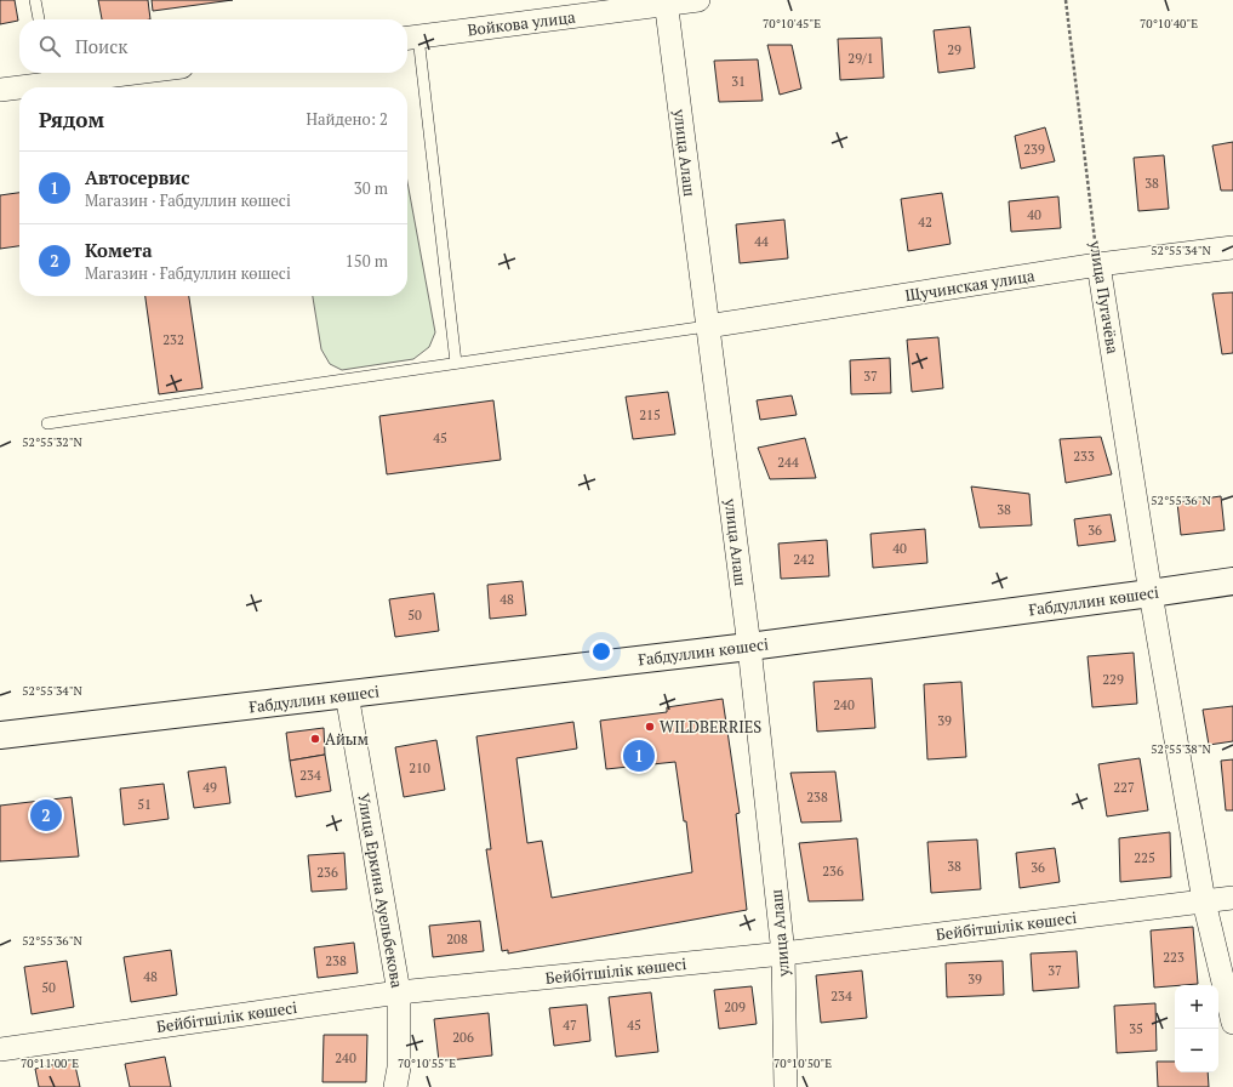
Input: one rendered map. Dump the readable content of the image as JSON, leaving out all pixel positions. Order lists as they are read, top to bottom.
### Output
{
  "streets": {
    "street": [
      "Войкова улица",
      "улица Алаш",
      "Щучинская улица",
      "улица Пугачёва",
      "Ғабдуллин көшесі",
      "Улица Еркина Ауельбекова",
      "Бейбітшілік көшесі"
    ]
  },
  "crossings": [
    ["Войкова улица", "улица Алаш"],
    ["улица Алаш", "Щучинская улица"],
    ["улица Алаш", "Ғабдуллин көшесі"],
    ["улица Алаш", "Бейбітшілік көшесі"],
    ["Щучинская улица", "улица Пугачёва"],
    ["улица Пугачёва", "Ғабдуллин көшесі"],
    ["улица Пугачёва", "Бейбітшілік көшесі"],
    ["Ғабдуллин көшесі", "Улица Еркина Ауельбекова"],
    ["Улица Еркина Ауельбекова", "Бейбітшілік көшесі"]
  ],
  "places": ["WILDBERRIES", "Айым"],
  "house_numbers": [
    "29",
    "29/1",
    "31",
    "239",
    "38",
    "40",
    "42",
    "44",
    "232",
    "37",
    "215",
    "45",
    "233",
    "244",
    "38",
    "36",
    "40",
    "242",
    "48",
    "50",
    "229",
    "240",
    "39",
    "210",
    "234",
    "49",
    "227",
    "238",
    "51",
    "225",
    "38",
    "36",
    "236",
    "236",
    "208",
    "223",
    "238",
    "37",
    "48",
    "39",
    "50",
    "234",
    "209",
    "47",
    "45",
    "35",
    "206",
    "240"
  ],
  "page": {
    "search": "Поиск",
    "heading": ["Рядом", "Найдено: 2"],
    "list": [
      {
        "mark": "1",
        "name": "Автосервис",
        "note": "Магазин · Ғабдуллин көшесі",
        "value": "30 m"
      },
      {
        "mark": "2",
        "name": "Комета",
        "note": "Магазин · Ғабдуллин көшесі",
        "value": "150 m"
      }
    ],
    "pins": ["1", "2"],
    "map_buttons": ["+", "−"]
  },
  "coordinates": [
    "70°10'45\"E",
    "70°10'40\"E",
    "52°55'34\"N",
    "52°55'32\"N",
    "52°55'36\"N",
    "52°55'38\"N",
    "70°11'00\"E",
    "70°10'55\"E",
    "70°10'50\"E"
  ]
}
